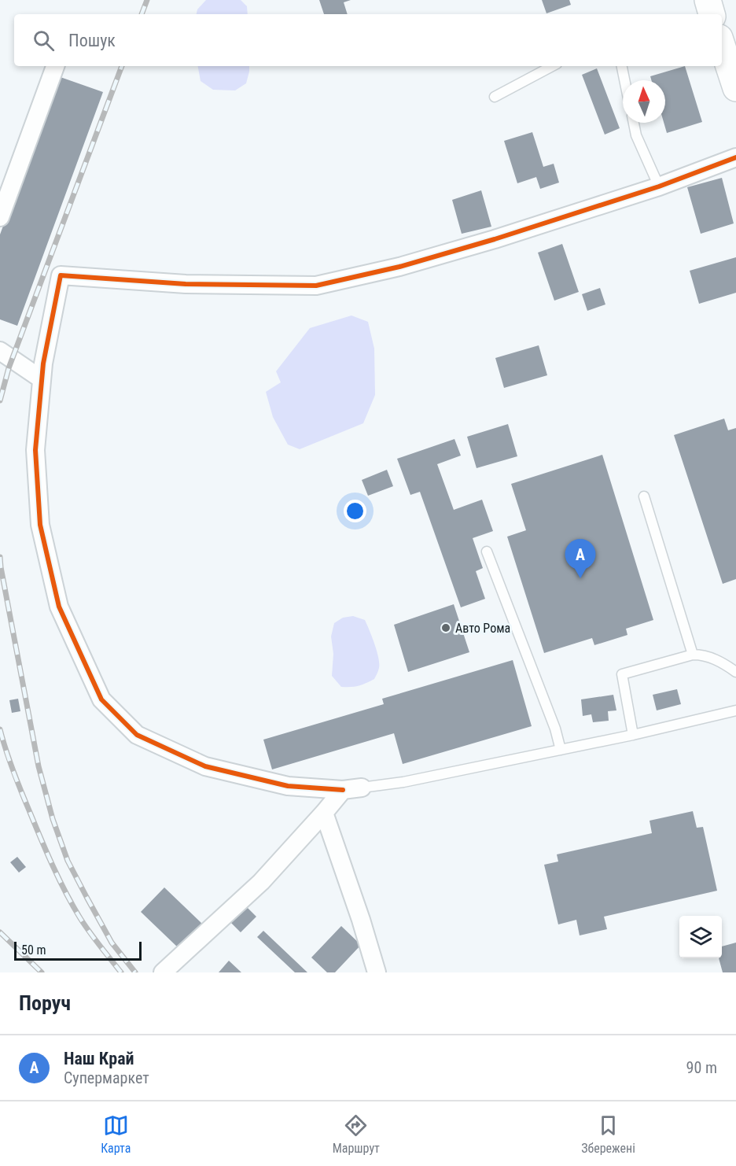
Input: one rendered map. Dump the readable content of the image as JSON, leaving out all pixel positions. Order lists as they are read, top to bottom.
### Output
{
  "places": ["Авто Рома"],
  "scale_bar": "50 m",
  "north": "top",
  "page": {
    "search": "Пошук",
    "pins": "A",
    "scale": "50 m",
    "heading": "Поруч",
    "list": [
      {
        "mark": "A",
        "name": "Наш Край",
        "note": "Супермаркет",
        "value": "90 m"
      }
    ],
    "nav": ["Карта", "Маршрут", "Збережені"]
  }
}
